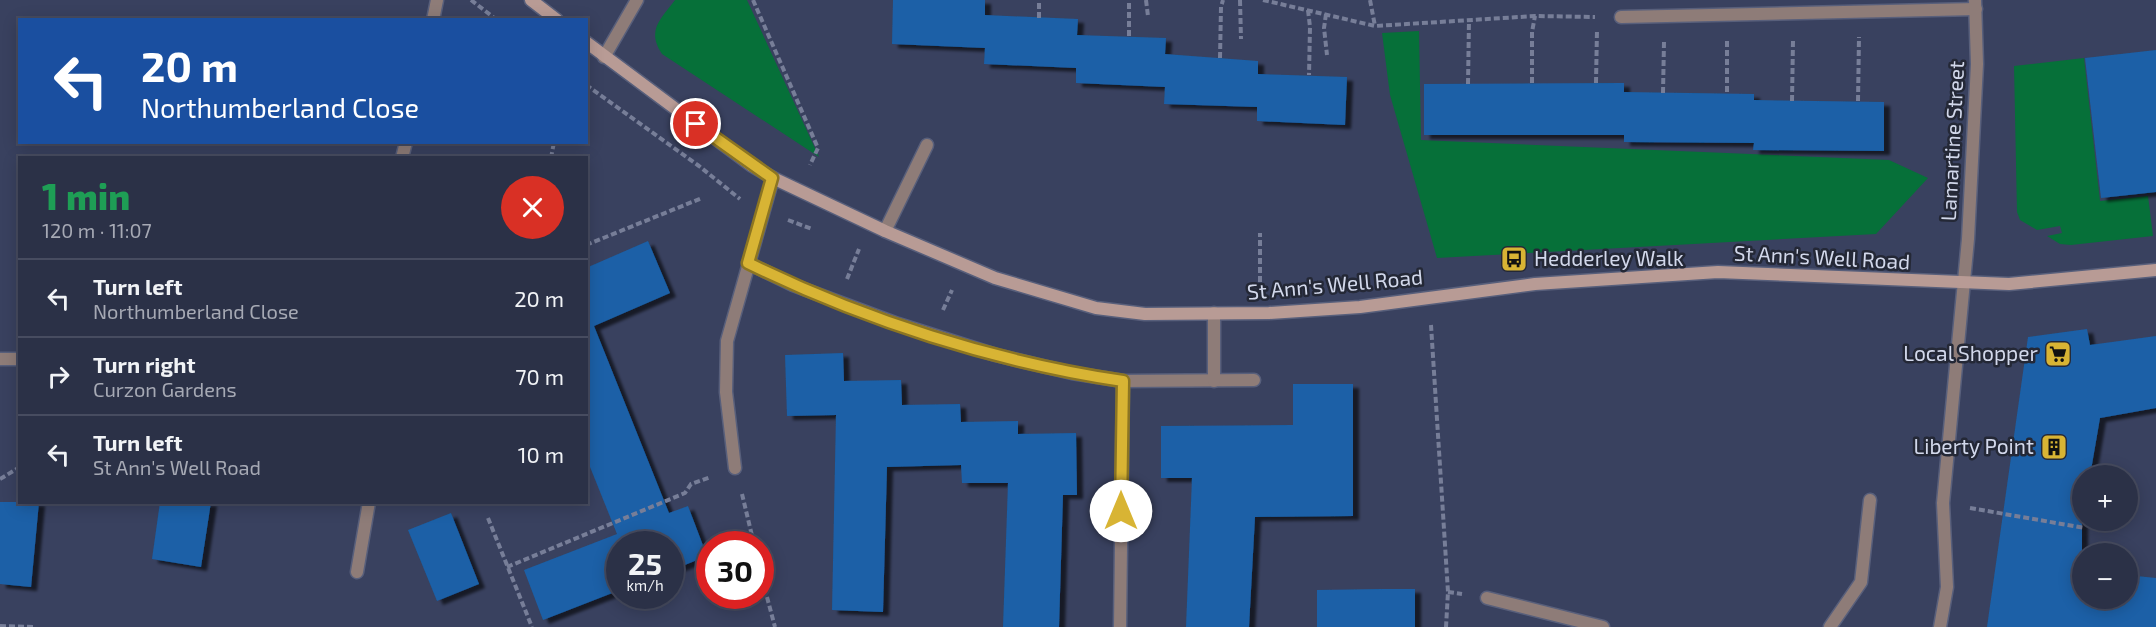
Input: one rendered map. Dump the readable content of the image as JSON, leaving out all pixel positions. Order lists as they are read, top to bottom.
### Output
{
  "streets": {
    "street": ["Lamartine Street", "St Ann's Well Road"]
  },
  "crossings": [
    ["Lamartine Street", "St Ann's Well Road"]
  ],
  "places": {
    "bus stop": ["Hedderley Walk"],
    "supermarket": ["Local Shopper"],
    "building": ["Liberty Point"]
  },
  "page": {
    "turn": ["20 m", "Northumberland Close"],
    "heading": ["1 min", "120 m · 11:07"],
    "list": [
      {
        "name": "Turn left",
        "note": "Northumberland Close",
        "value": "20 m"
      },
      {
        "name": "Turn right",
        "note": "Curzon Gardens",
        "value": "70 m"
      },
      {
        "name": "Turn left",
        "note": "St Ann's Well Road",
        "value": "10 m"
      }
    ],
    "map_buttons": ["+", "−"],
    "speed": "25 km/h",
    "limit": "30"
  }
}
